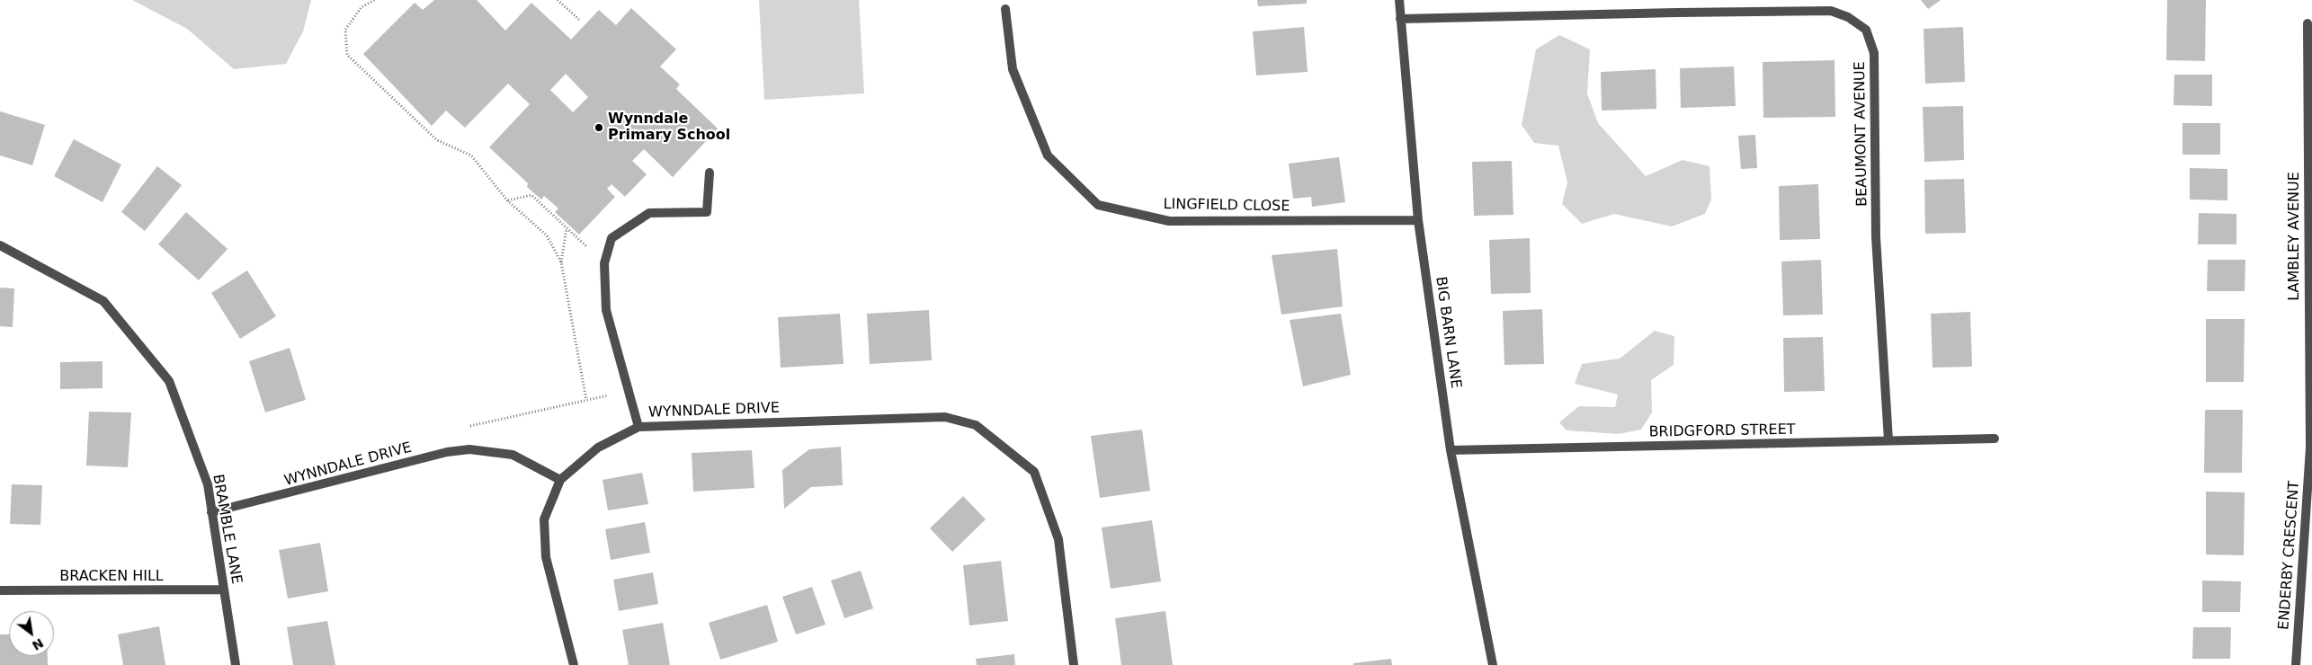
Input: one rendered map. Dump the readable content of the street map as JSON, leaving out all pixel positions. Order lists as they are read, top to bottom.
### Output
{
  "streets": {
    "street": [
      "BEAUMONT AVENUE",
      "LINGFIELD CLOSE",
      "LAMBLEY AVENUE",
      "BIG BARN LANE",
      "WYNNDALE DRIVE",
      "BRIDGFORD STREET",
      "BRAMBLE LANE",
      "ENDERBY CRESCENT",
      "BRACKEN HILL"
    ]
  },
  "crossings": [
    ["BEAUMONT AVENUE", "BIG BARN LANE"],
    ["BEAUMONT AVENUE", "BRIDGFORD STREET"],
    ["LINGFIELD CLOSE", "BIG BARN LANE"],
    ["LAMBLEY AVENUE", "ENDERBY CRESCENT"],
    ["BIG BARN LANE", "BRIDGFORD STREET"],
    ["WYNNDALE DRIVE", "BRAMBLE LANE"],
    ["BRAMBLE LANE", "BRACKEN HILL"]
  ],
  "places": ["Wynndale Primary School"],
  "north": "bottom right"
}
